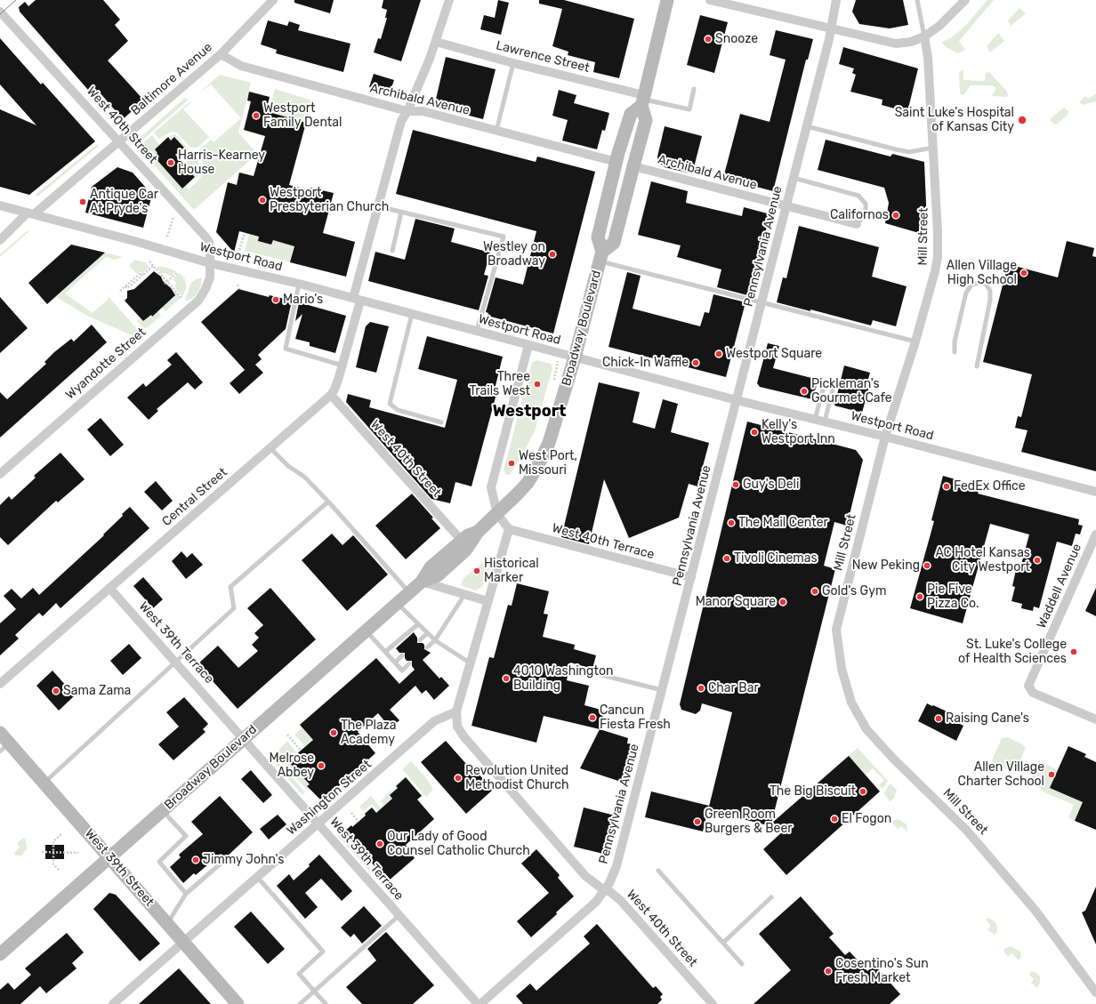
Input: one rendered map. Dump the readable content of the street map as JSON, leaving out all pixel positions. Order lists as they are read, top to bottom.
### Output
{
  "streets": {
    "main road": ["Broadway Boulevard", "West 39th Street"],
    "street": [
      "Lawrence Street",
      "Baltimore Avenue",
      "Archibald Avenue",
      "West 40th Street",
      "Mill Street",
      "Pennsylvania Avenue",
      "Westport Road",
      "Wyandotte Street",
      "Central Street",
      "West 40th Terrace",
      "Waddell Avenue",
      "West 39th Terrace",
      "Washington Street"
    ]
  },
  "crossings": [
    ["Lawrence Street", "Broadway Boulevard"],
    ["Lawrence Street", "Central Street"],
    ["Baltimore Avenue", "Archibald Avenue"],
    ["Baltimore Avenue", "West 40th Street"],
    ["Baltimore Avenue", "Westport Road"],
    ["Archibald Avenue", "Pennsylvania Avenue"],
    ["Archibald Avenue", "Broadway Boulevard"],
    ["Archibald Avenue", "Central Street"],
    ["West 40th Street", "Pennsylvania Avenue"],
    ["West 40th Street", "Westport Road"],
    ["West 40th Street", "Broadway Boulevard"],
    ["West 40th Street", "Wyandotte Street"],
    ["West 40th Street", "Central Street"],
    ["West 40th Street", "Washington Street"],
    ["Mill Street", "Westport Road"],
    ["Pennsylvania Avenue", "Westport Road"],
    ["Pennsylvania Avenue", "West 40th Terrace"],
    ["Westport Road", "Broadway Boulevard"],
    ["Westport Road", "Wyandotte Street"],
    ["Westport Road", "Central Street"],
    ["Broadway Boulevard", "West 39th Terrace"],
    ["Broadway Boulevard", "West 39th Street"],
    ["Central Street", "West 39th Terrace"],
    ["West 39th Terrace", "Washington Street"],
    ["Washington Street", "West 39th Street"]
  ],
  "districts": ["Westport"],
  "places": [
    "Snooze",
    "Westport Family Dental",
    "Saint Luke's Hospital of Kansas City",
    "Harris-Kearney House",
    "Westport Presbyterian Church",
    "Antique Car At Pryde's",
    "Californos",
    "Westley on Broadway",
    "Allen Village High School",
    "Mario's",
    "Westport Square",
    "Chick-In Waffle",
    "Three Trails West",
    "Pickleman's Gourmet Cafe",
    "Kelly's Westport Inn",
    "West Port, Missouri",
    "Guy's Deli",
    "FedEx Office",
    "The Mail Center",
    "Tivoli Cinemas",
    "AC Hotel Kansas City Westport",
    "New Peking",
    "Historical Marker",
    "Gold's Gym",
    "Pie Five Pizza Co.",
    "Manor Square",
    "St. Luke's College of Health Sciences",
    "4010 Washington Building",
    "Char Bar",
    "Sama Zama",
    "Cancun Fiesta Fresh",
    "Raising Cane's",
    "The Plaza Academy",
    "Melrose Abbey",
    "Allen Village Charter School",
    "Revolution United Methodist Church",
    "The Big Biscuit",
    "El Fogon",
    "Green Room Burgers & Beer",
    "Our Lady of Good Counsel Catholic Church",
    "Jimmy John's",
    "Cosentino's Sun Fresh Market"
  ]
}
